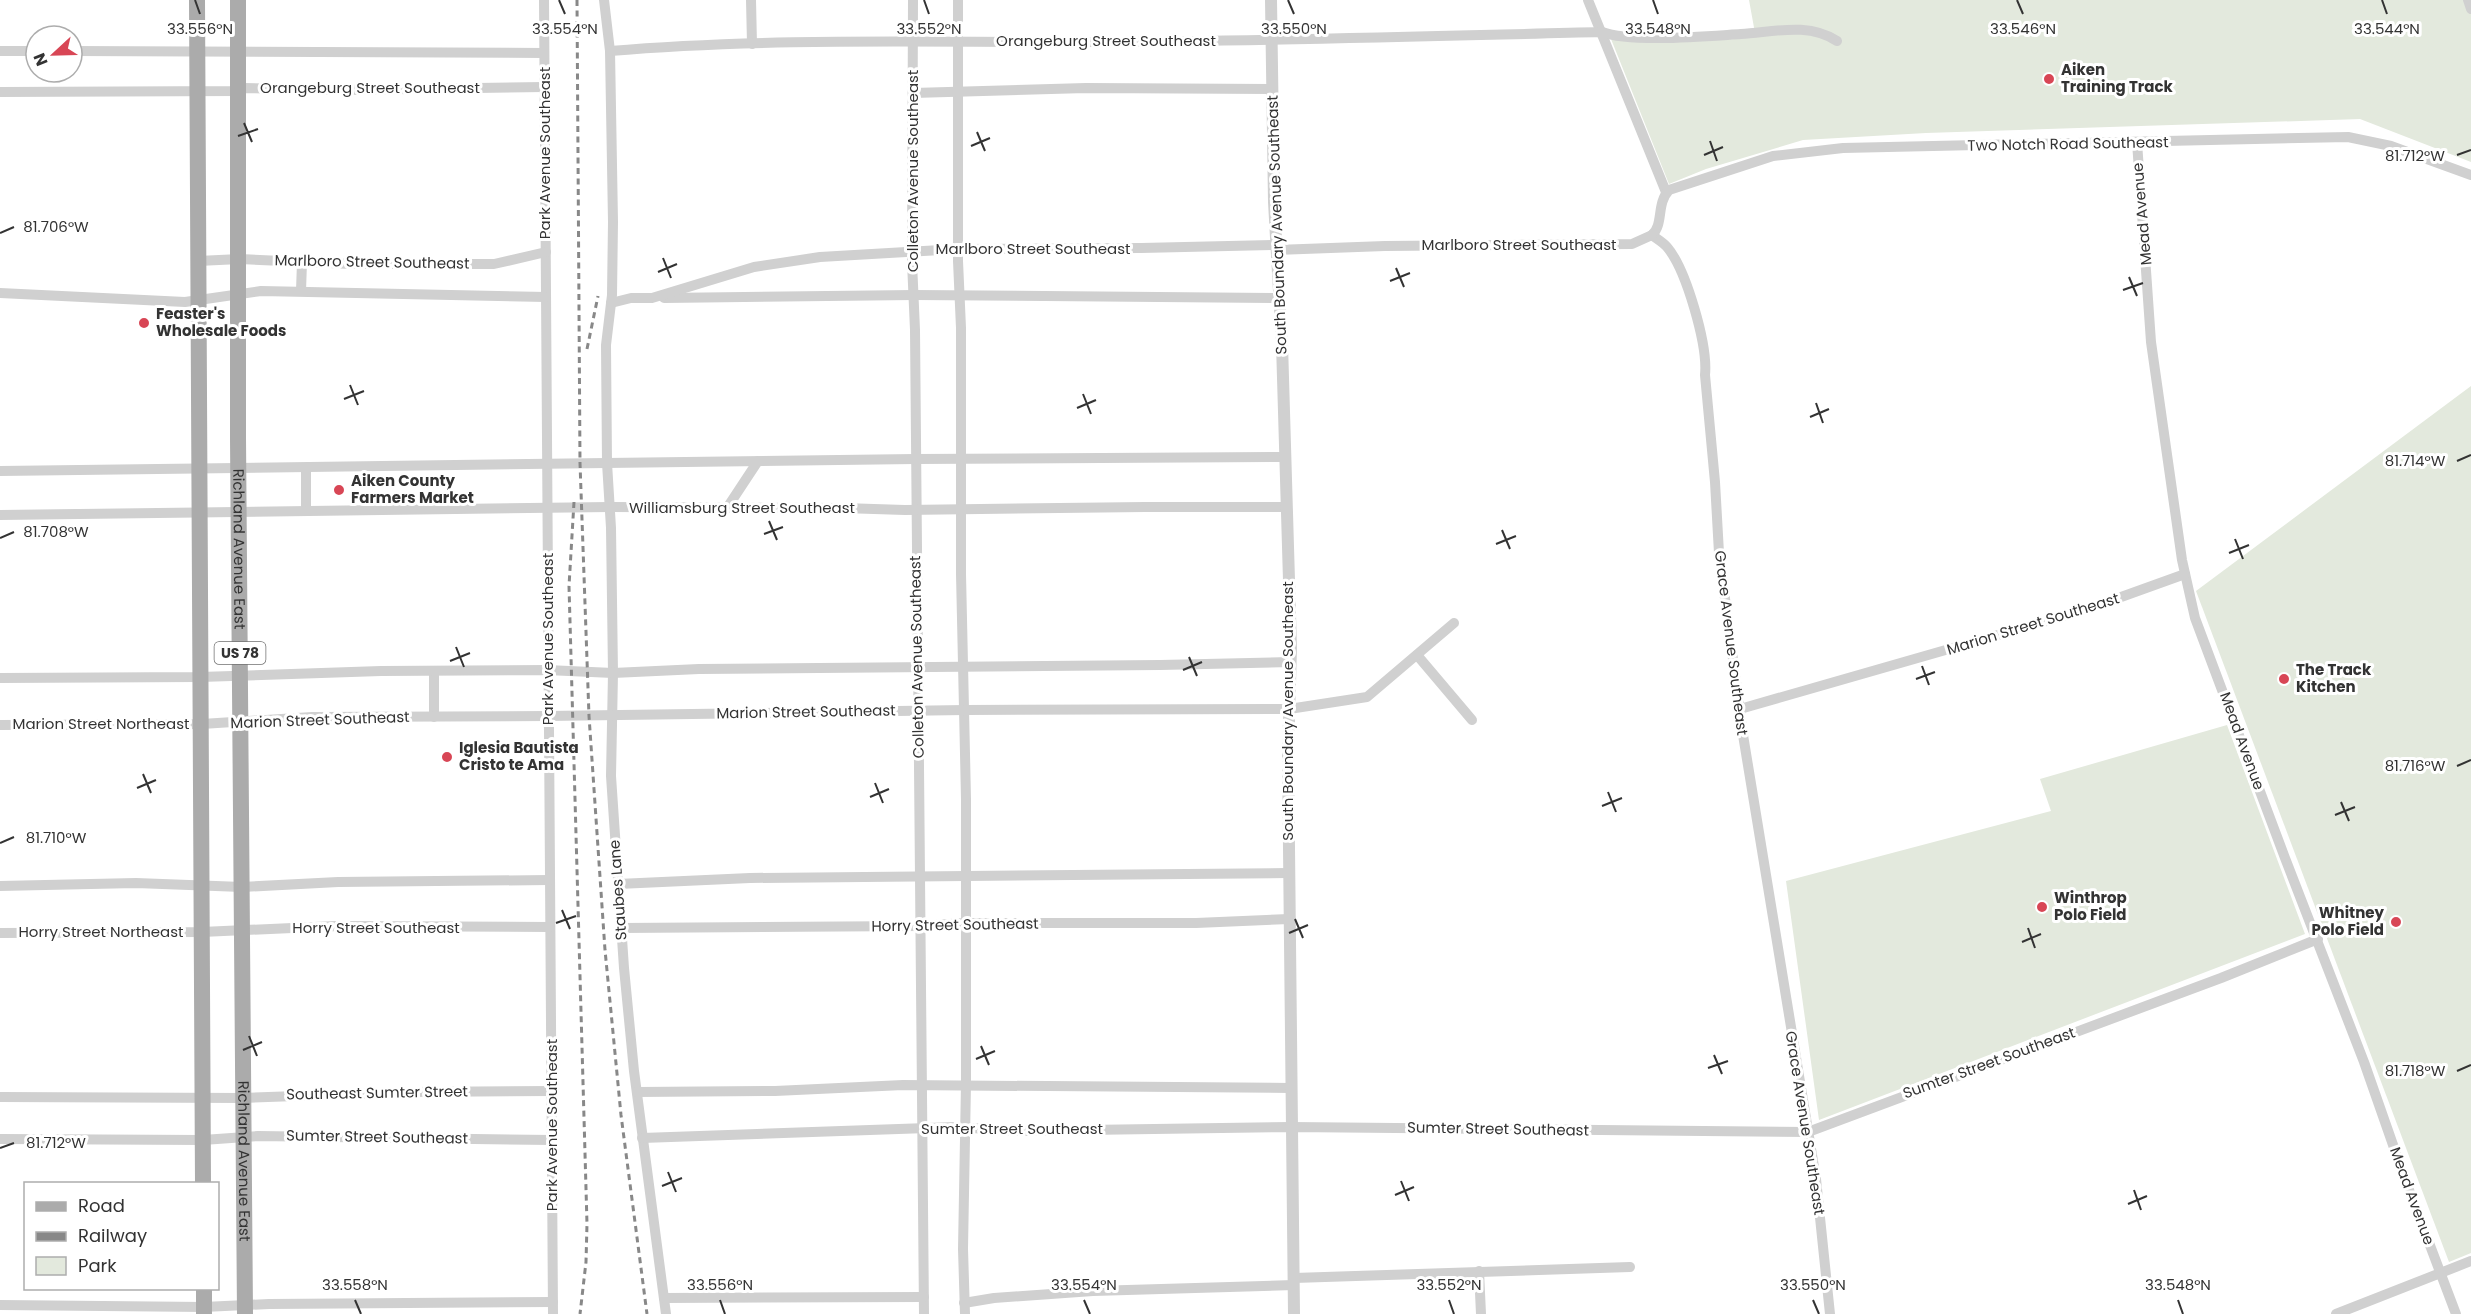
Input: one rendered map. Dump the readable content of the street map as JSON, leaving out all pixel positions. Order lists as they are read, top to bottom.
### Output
{
  "streets": {
    "main road": ["Richland Avenue East", "US 78"],
    "street": [
      "Orangeburg Street Southeast",
      "Two Notch Road Southeast",
      "Park Avenue Southeast",
      "Colleton Avenue Southeast",
      "Mead Avenue",
      "South Boundary Avenue Southeast",
      "Marlboro Street Southeast",
      "Williamsburg Street Southeast",
      "Marion Street Southeast",
      "Grace Avenue Southeast",
      "Marion Street Northeast",
      "Staubes Lane",
      "Horry Street Southeast",
      "Horry Street Northeast",
      "Sumter Street Southeast",
      "Southeast Sumter Street"
    ]
  },
  "crossings": [
    ["Orangeburg Street Southeast", "Park Avenue Southeast"],
    ["Orangeburg Street Southeast", "Colleton Avenue Southeast"],
    ["Orangeburg Street Southeast", "South Boundary Avenue Southeast"],
    ["Orangeburg Street Southeast", "Richland Avenue East"],
    ["Orangeburg Street Southeast", "US 78"],
    ["Two Notch Road Southeast", "Mead Avenue"],
    ["Park Avenue Southeast", "Marlboro Street Southeast"],
    ["Park Avenue Southeast", "Williamsburg Street Southeast"],
    ["Park Avenue Southeast", "Marion Street Southeast"],
    ["Park Avenue Southeast", "Horry Street Southeast"],
    ["Park Avenue Southeast", "Sumter Street Southeast"],
    ["Park Avenue Southeast", "Southeast Sumter Street"],
    ["Colleton Avenue Southeast", "Marlboro Street Southeast"],
    ["Colleton Avenue Southeast", "Williamsburg Street Southeast"],
    ["Colleton Avenue Southeast", "Marion Street Southeast"],
    ["Colleton Avenue Southeast", "Horry Street Southeast"],
    ["Colleton Avenue Southeast", "Sumter Street Southeast"],
    ["Mead Avenue", "Marion Street Southeast"],
    ["Mead Avenue", "Sumter Street Southeast"],
    ["South Boundary Avenue Southeast", "Marlboro Street Southeast"],
    ["South Boundary Avenue Southeast", "Williamsburg Street Southeast"],
    ["South Boundary Avenue Southeast", "Marion Street Southeast"],
    ["South Boundary Avenue Southeast", "Horry Street Southeast"],
    ["South Boundary Avenue Southeast", "Sumter Street Southeast"],
    ["Marlboro Street Southeast", "Richland Avenue East"],
    ["Marlboro Street Southeast", "Grace Avenue Southeast"],
    ["Marlboro Street Southeast", "US 78"],
    ["Williamsburg Street Southeast", "Richland Avenue East"],
    ["Williamsburg Street Southeast", "US 78"],
    ["Williamsburg Street Southeast", "Staubes Lane"],
    ["Richland Avenue East", "Marion Street Southeast"],
    ["Richland Avenue East", "Horry Street Southeast"],
    ["Richland Avenue East", "Sumter Street Southeast"],
    ["Richland Avenue East", "Southeast Sumter Street"],
    ["Marion Street Southeast", "Grace Avenue Southeast"],
    ["Marion Street Southeast", "US 78"],
    ["Marion Street Southeast", "Marion Street Northeast"],
    ["Marion Street Southeast", "Staubes Lane"],
    ["Grace Avenue Southeast", "Sumter Street Southeast"],
    ["US 78", "Marion Street Northeast"],
    ["US 78", "Horry Street Southeast"],
    ["US 78", "Horry Street Northeast"],
    ["US 78", "Sumter Street Southeast"],
    ["US 78", "Southeast Sumter Street"],
    ["Staubes Lane", "Horry Street Southeast"],
    ["Staubes Lane", "Sumter Street Southeast"],
    ["Horry Street Southeast", "Horry Street Northeast"]
  ],
  "places": [
    "Aiken Training Track",
    "Feaster's Wholesale Foods",
    "Aiken County Farmers Market",
    "The Track Kitchen",
    "Iglesia Bautista Cristo te Ama",
    "Winthrop Polo Field",
    "Whitney Polo Field"
  ],
  "legend": ["Road", "Railway", "Park"],
  "north": "left",
  "coordinates": [
    "33.544°N",
    "33.556°N",
    "33.554°N",
    "33.552°N",
    "33.550°N",
    "33.548°N",
    "33.546°N",
    "81.712°W",
    "81.706°W",
    "81.714°W",
    "81.708°W",
    "81.716°W",
    "81.710°W",
    "81.718°W",
    "33.558°N"
  ]
}
